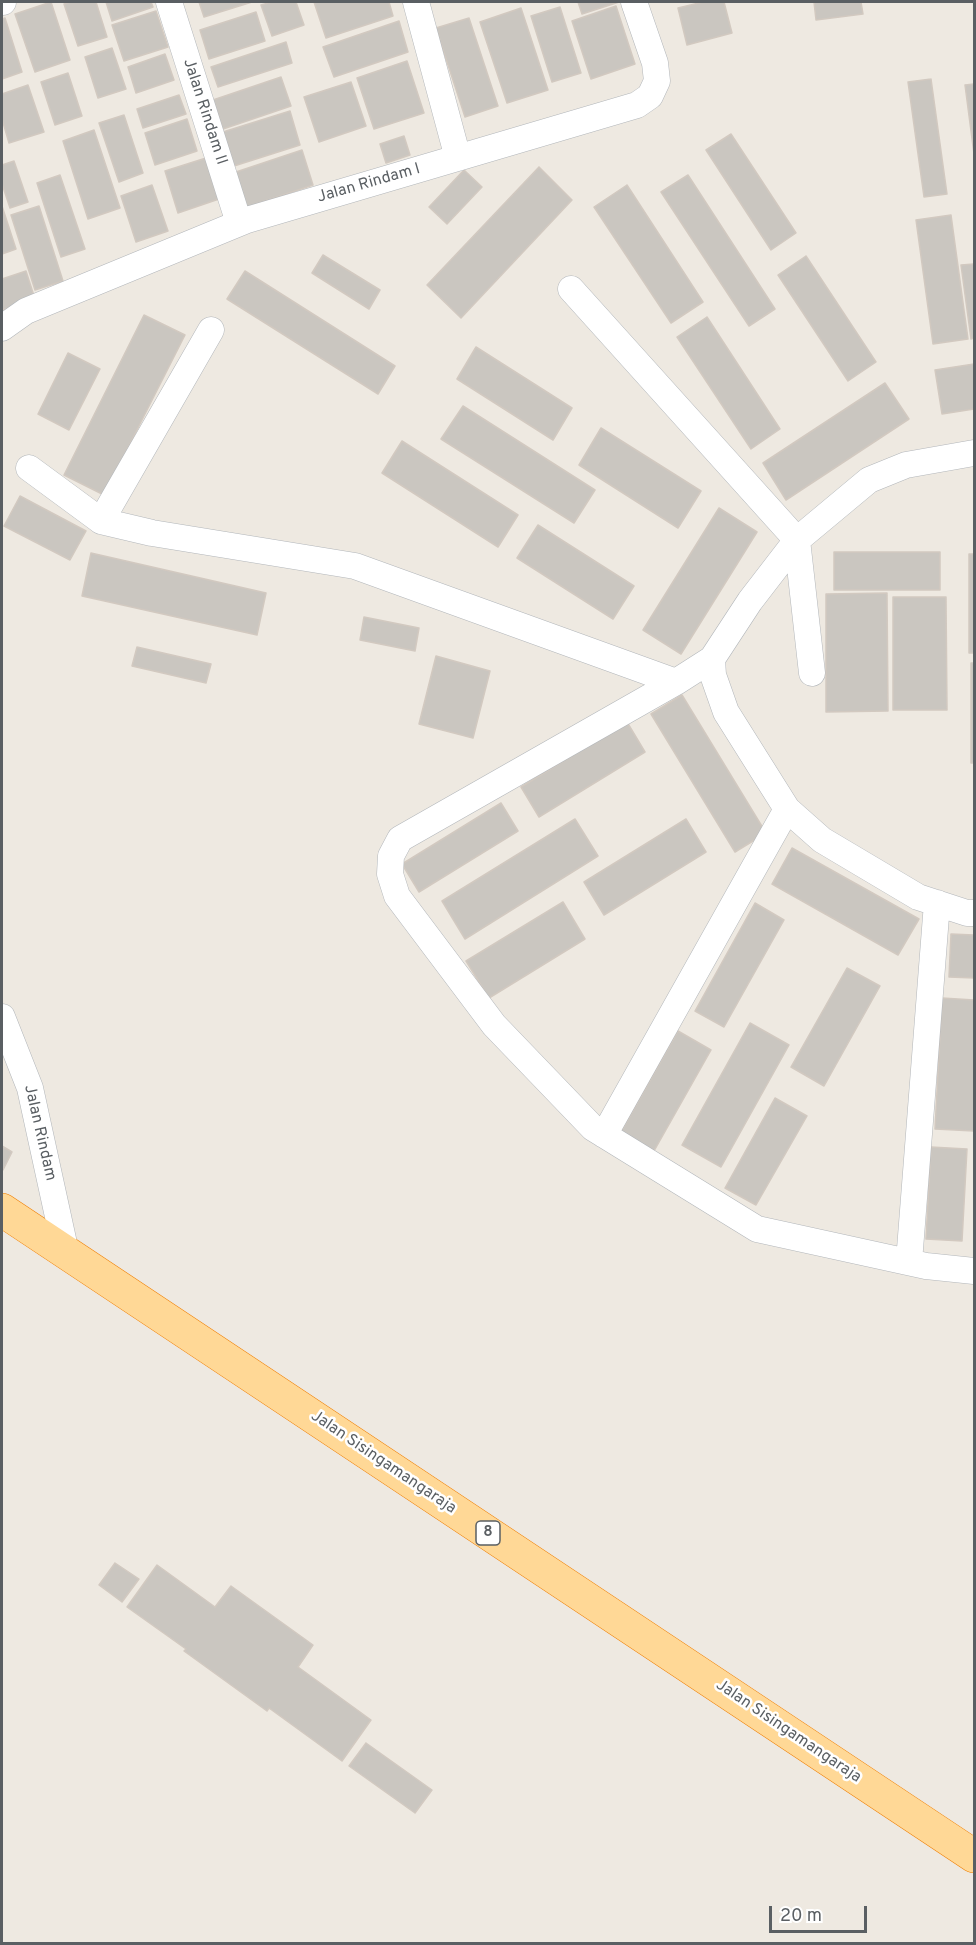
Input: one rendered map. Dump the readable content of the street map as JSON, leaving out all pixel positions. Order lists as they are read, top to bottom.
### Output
{
  "streets": {
    "highway": ["Jalan Sisingamangaraja", "8"],
    "street": ["Jalan Rindam II", "Jalan Rindam I", "Jalan Rindam"]
  },
  "crossings": [
    ["Jalan Rindam II", "Jalan Rindam I"],
    ["Jalan Rindam", "Jalan Sisingamangaraja"]
  ],
  "scale_bar": "20 m"
}
